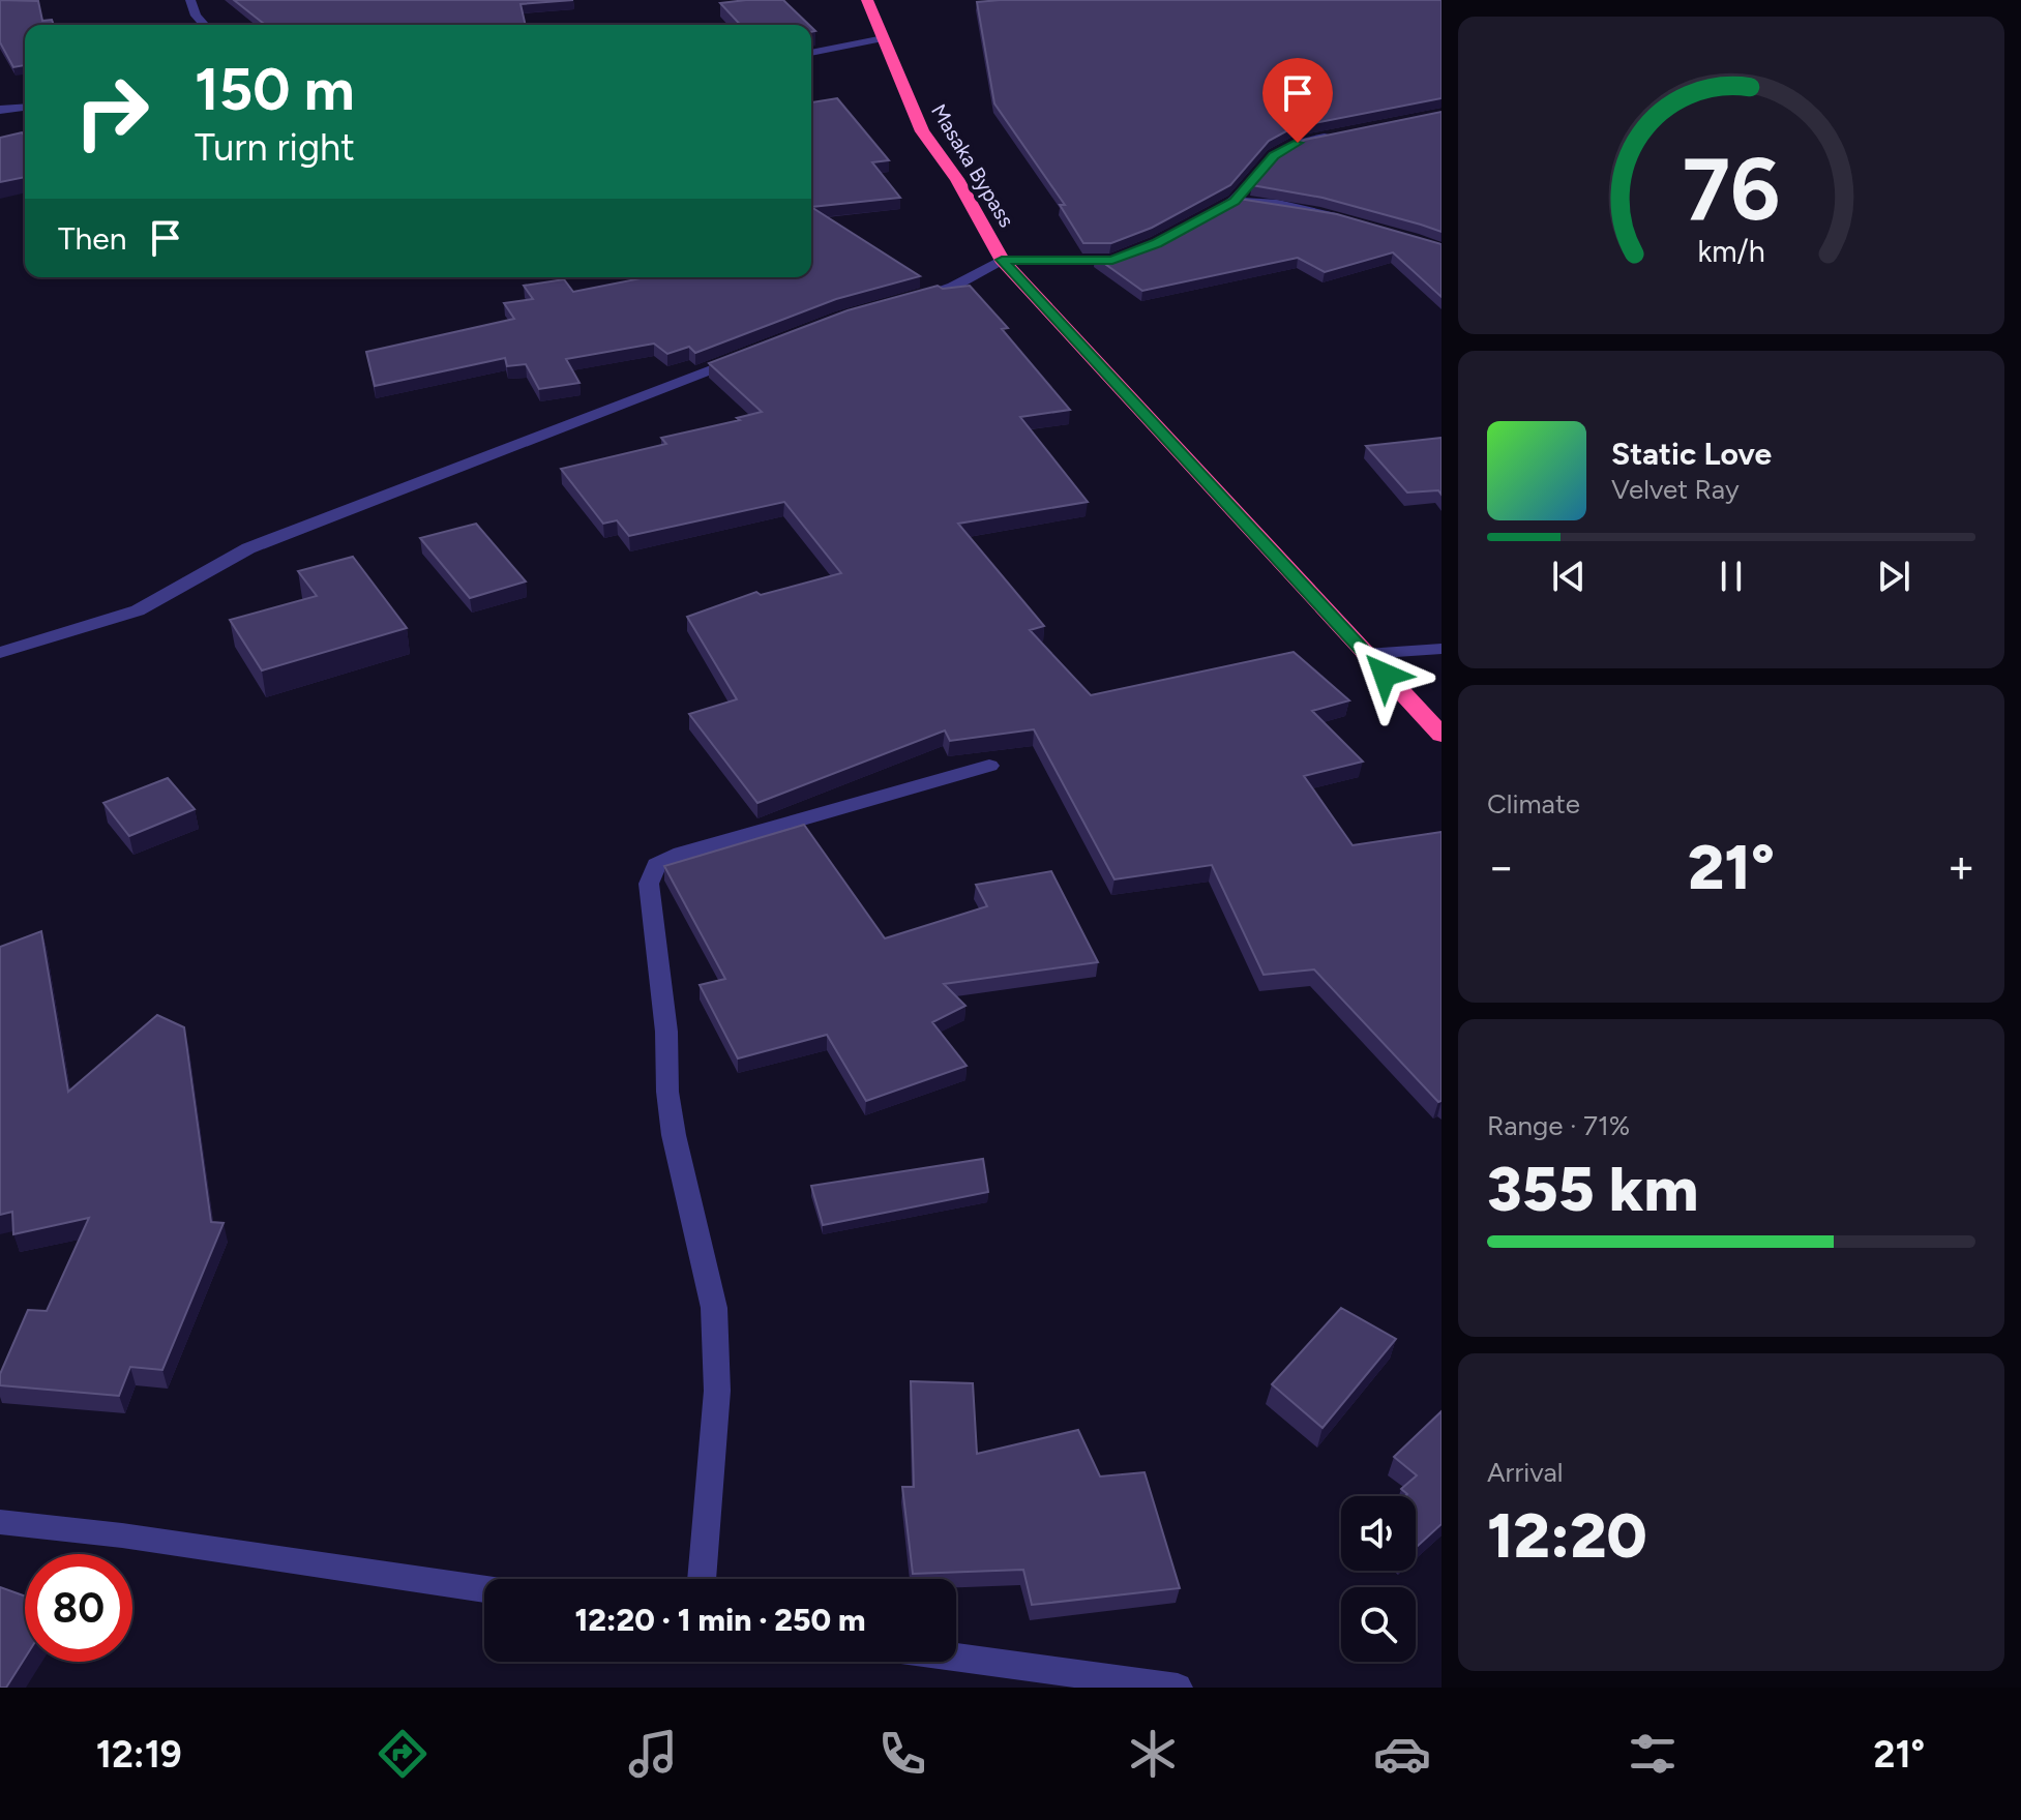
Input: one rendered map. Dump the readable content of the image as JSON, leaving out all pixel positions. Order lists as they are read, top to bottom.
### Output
{
  "streets": {
    "highway": ["Masaka Bypass"]
  },
  "page": {
    "turn": ["150 m", "Turn right"],
    "then": "Then",
    "song": ["Static Love", "Velvet Ray"],
    "tile": [
      "Climate",
      ["Range · 71%", "355 km"],
      ["Arrival", "12:20"]
    ],
    "heat": ["−", "21°", "+"],
    "limit": "80",
    "trip": "12:20 · 1 min · 250 m",
    "tabs": ["12:19", "21°"],
    "gauge": ["76", "km/h"]
  }
}
